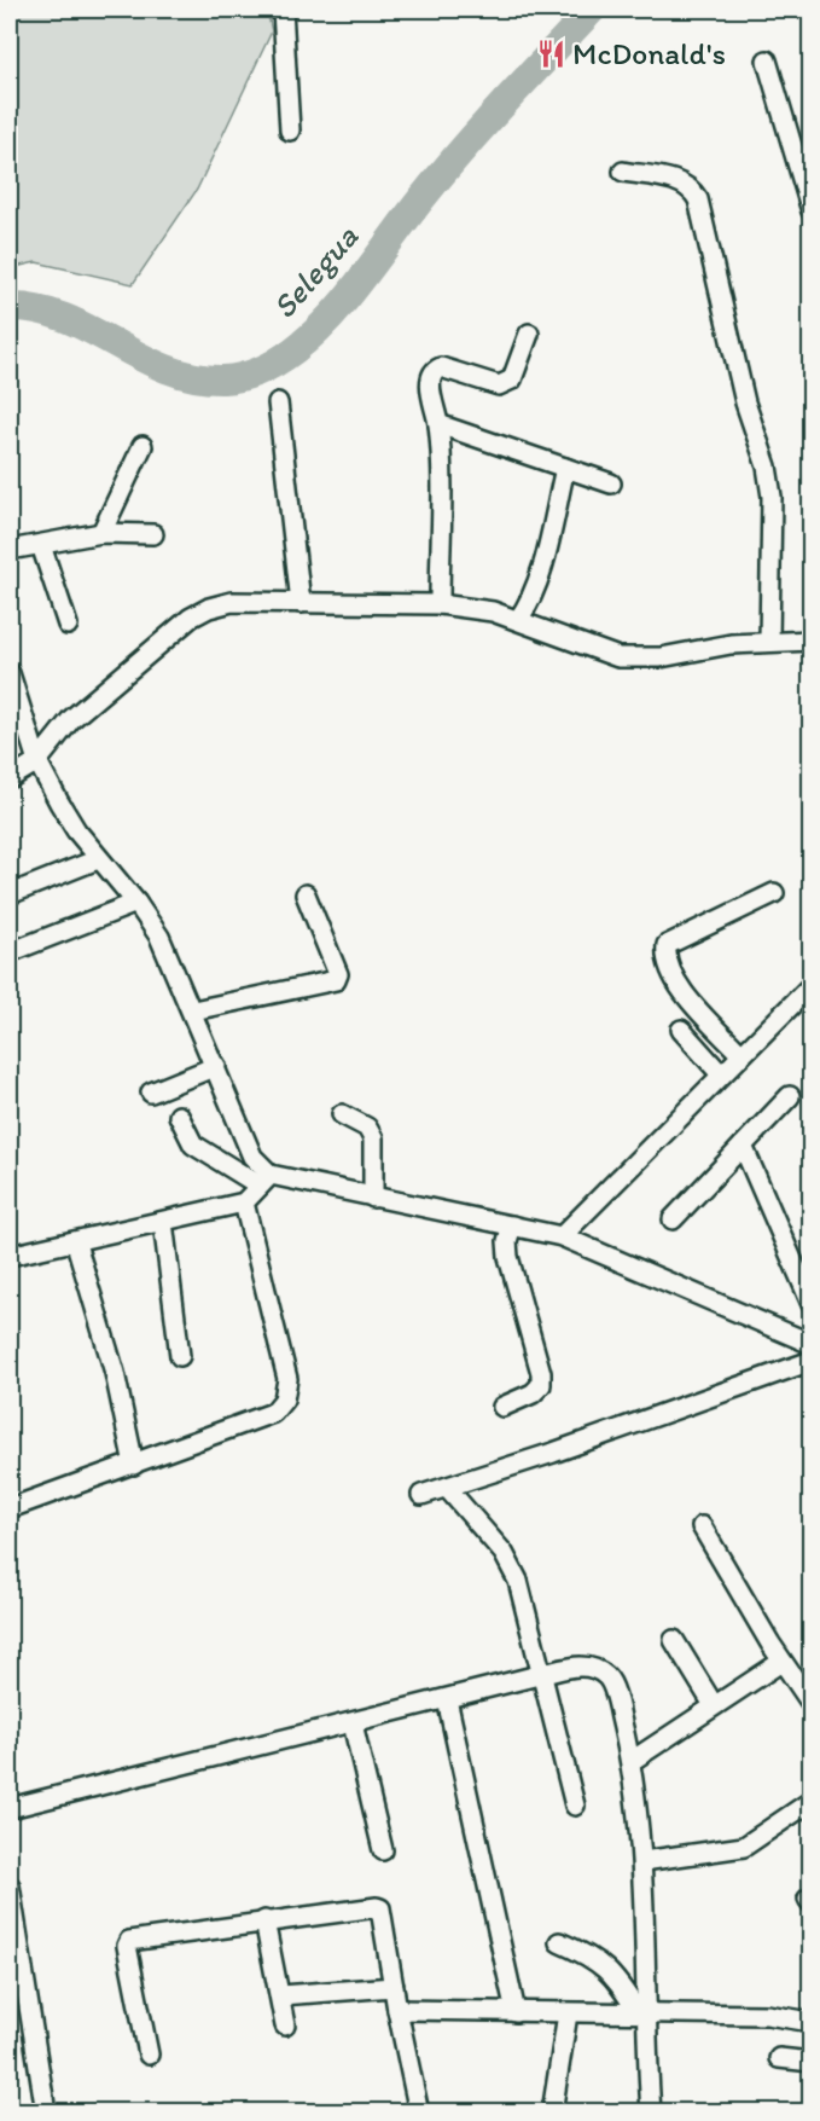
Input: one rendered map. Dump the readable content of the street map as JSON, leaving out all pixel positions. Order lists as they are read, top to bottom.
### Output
{
  "water": ["Selegua"],
  "places": {
    "restaurant": ["McDonald's"]
  }
}
